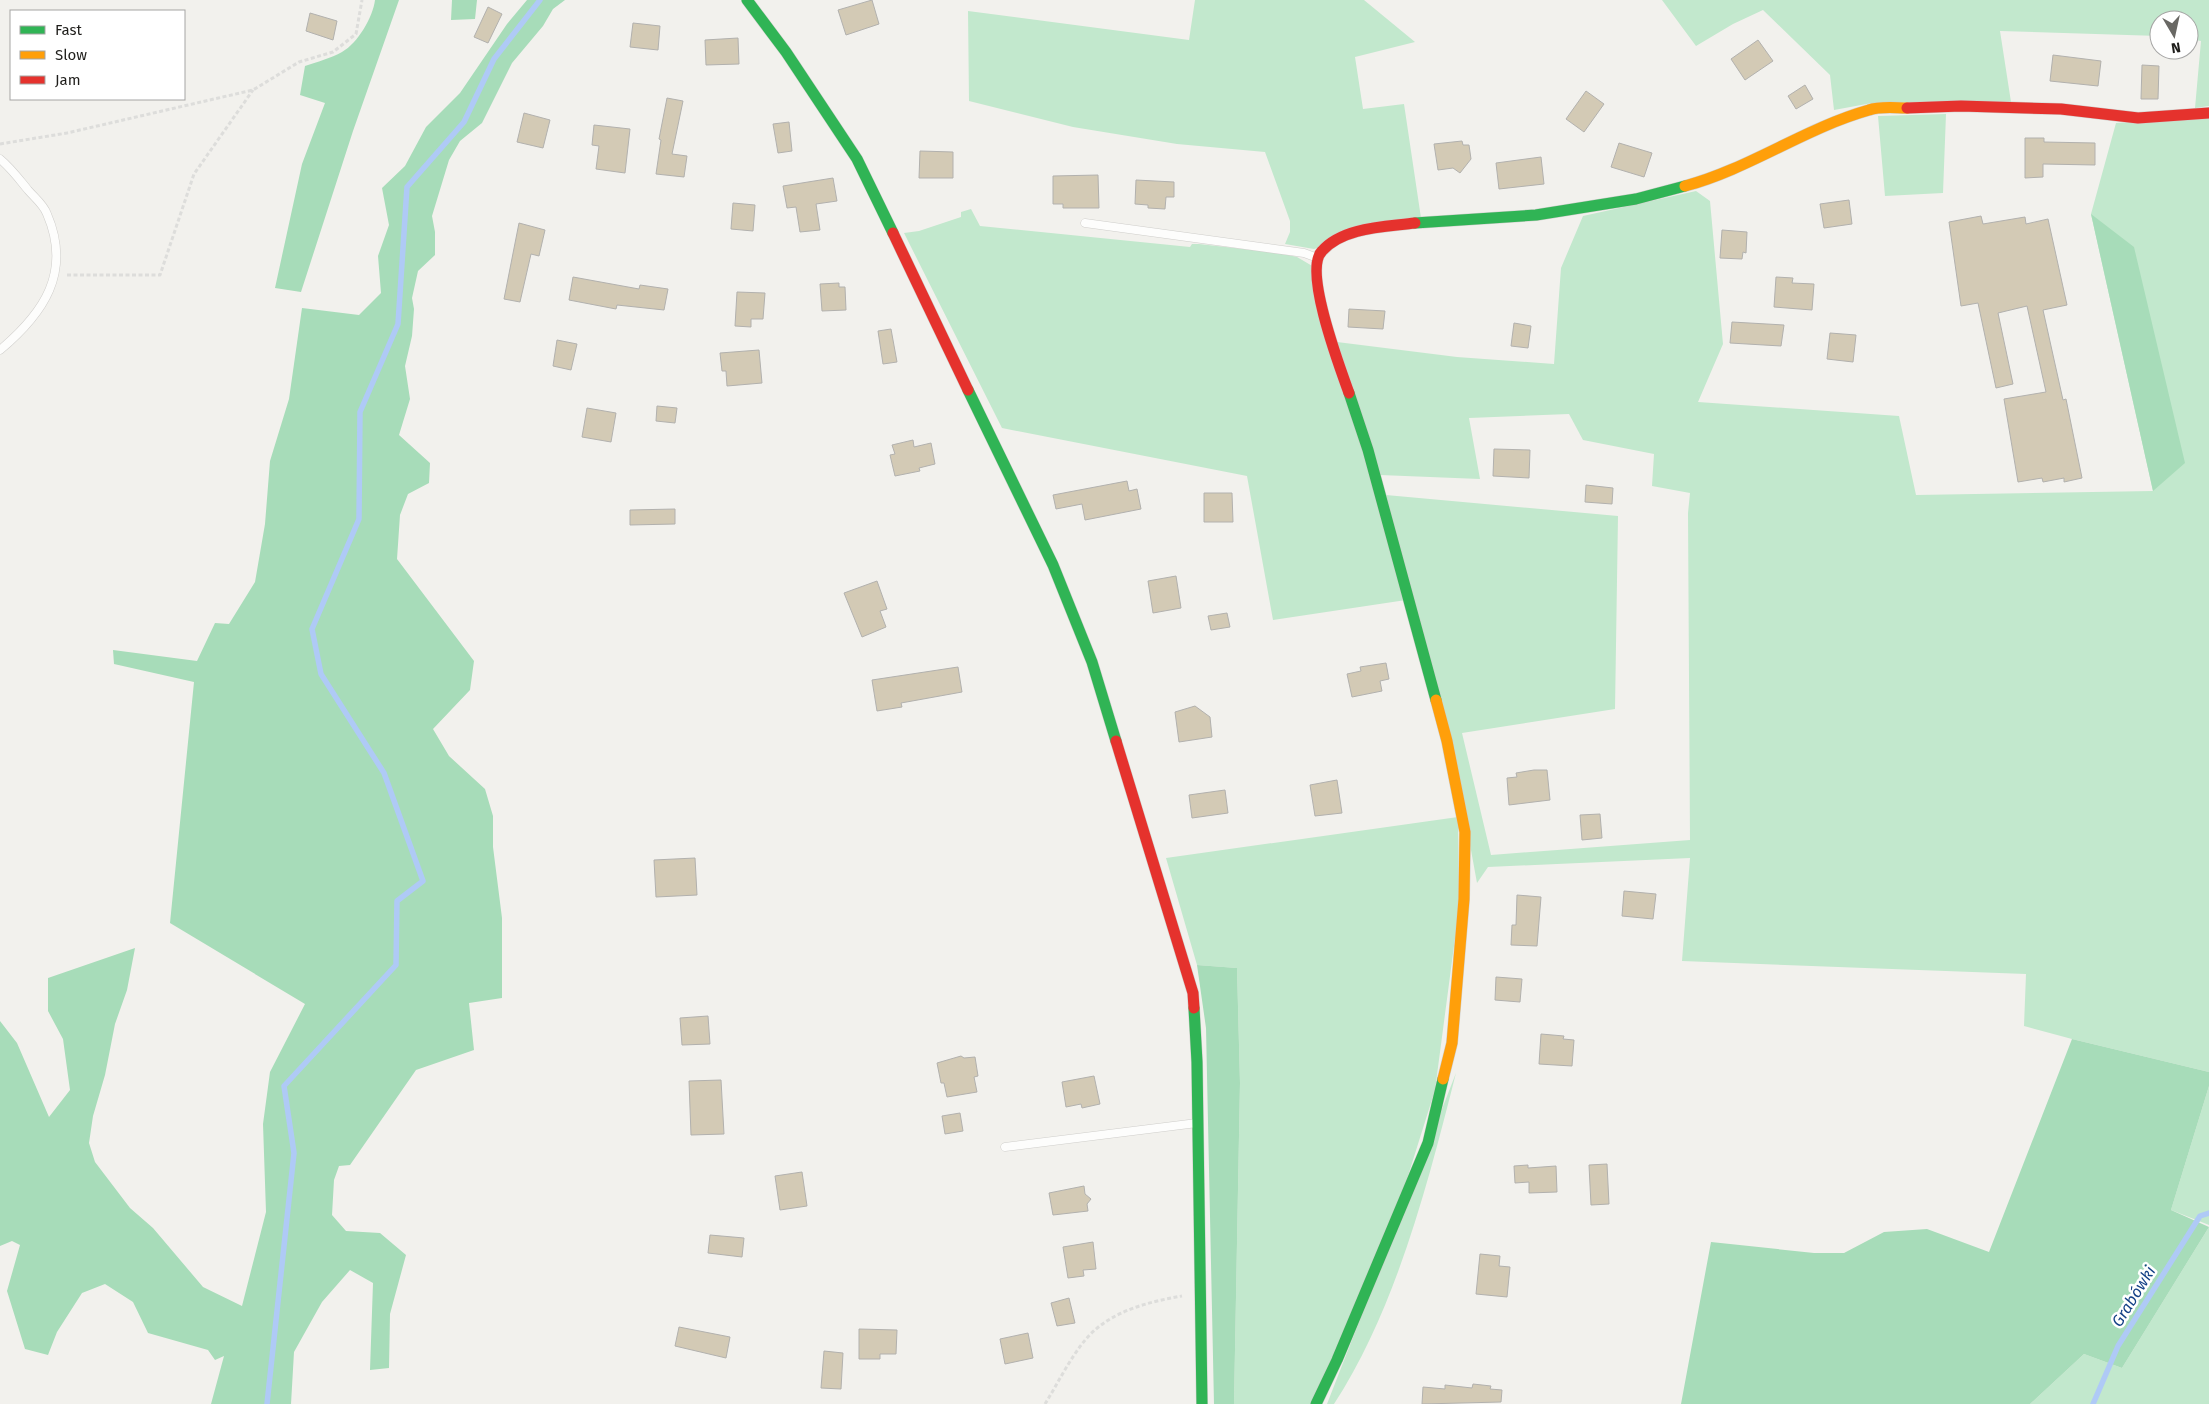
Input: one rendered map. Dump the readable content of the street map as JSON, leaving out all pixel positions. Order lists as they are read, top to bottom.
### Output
{
  "water": ["Grabówki"],
  "legend": ["Fast", "Slow", "Jam"],
  "north": "bottom"
}
